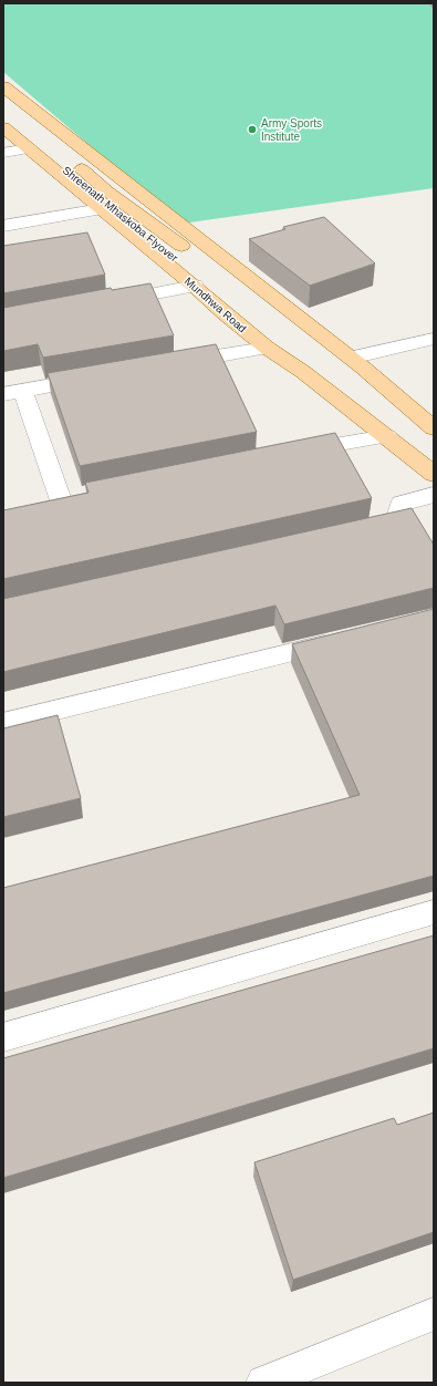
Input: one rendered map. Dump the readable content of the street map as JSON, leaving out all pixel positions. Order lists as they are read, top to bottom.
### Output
{
  "streets": {
    "main road": ["Shreenath Mhaskoba Flyover", "Mundhwa Road"]
  },
  "crossings": [
    ["Shreenath Mhaskoba Flyover", "Mundhwa Road"]
  ],
  "places": ["Army Sports Institute"]
}
